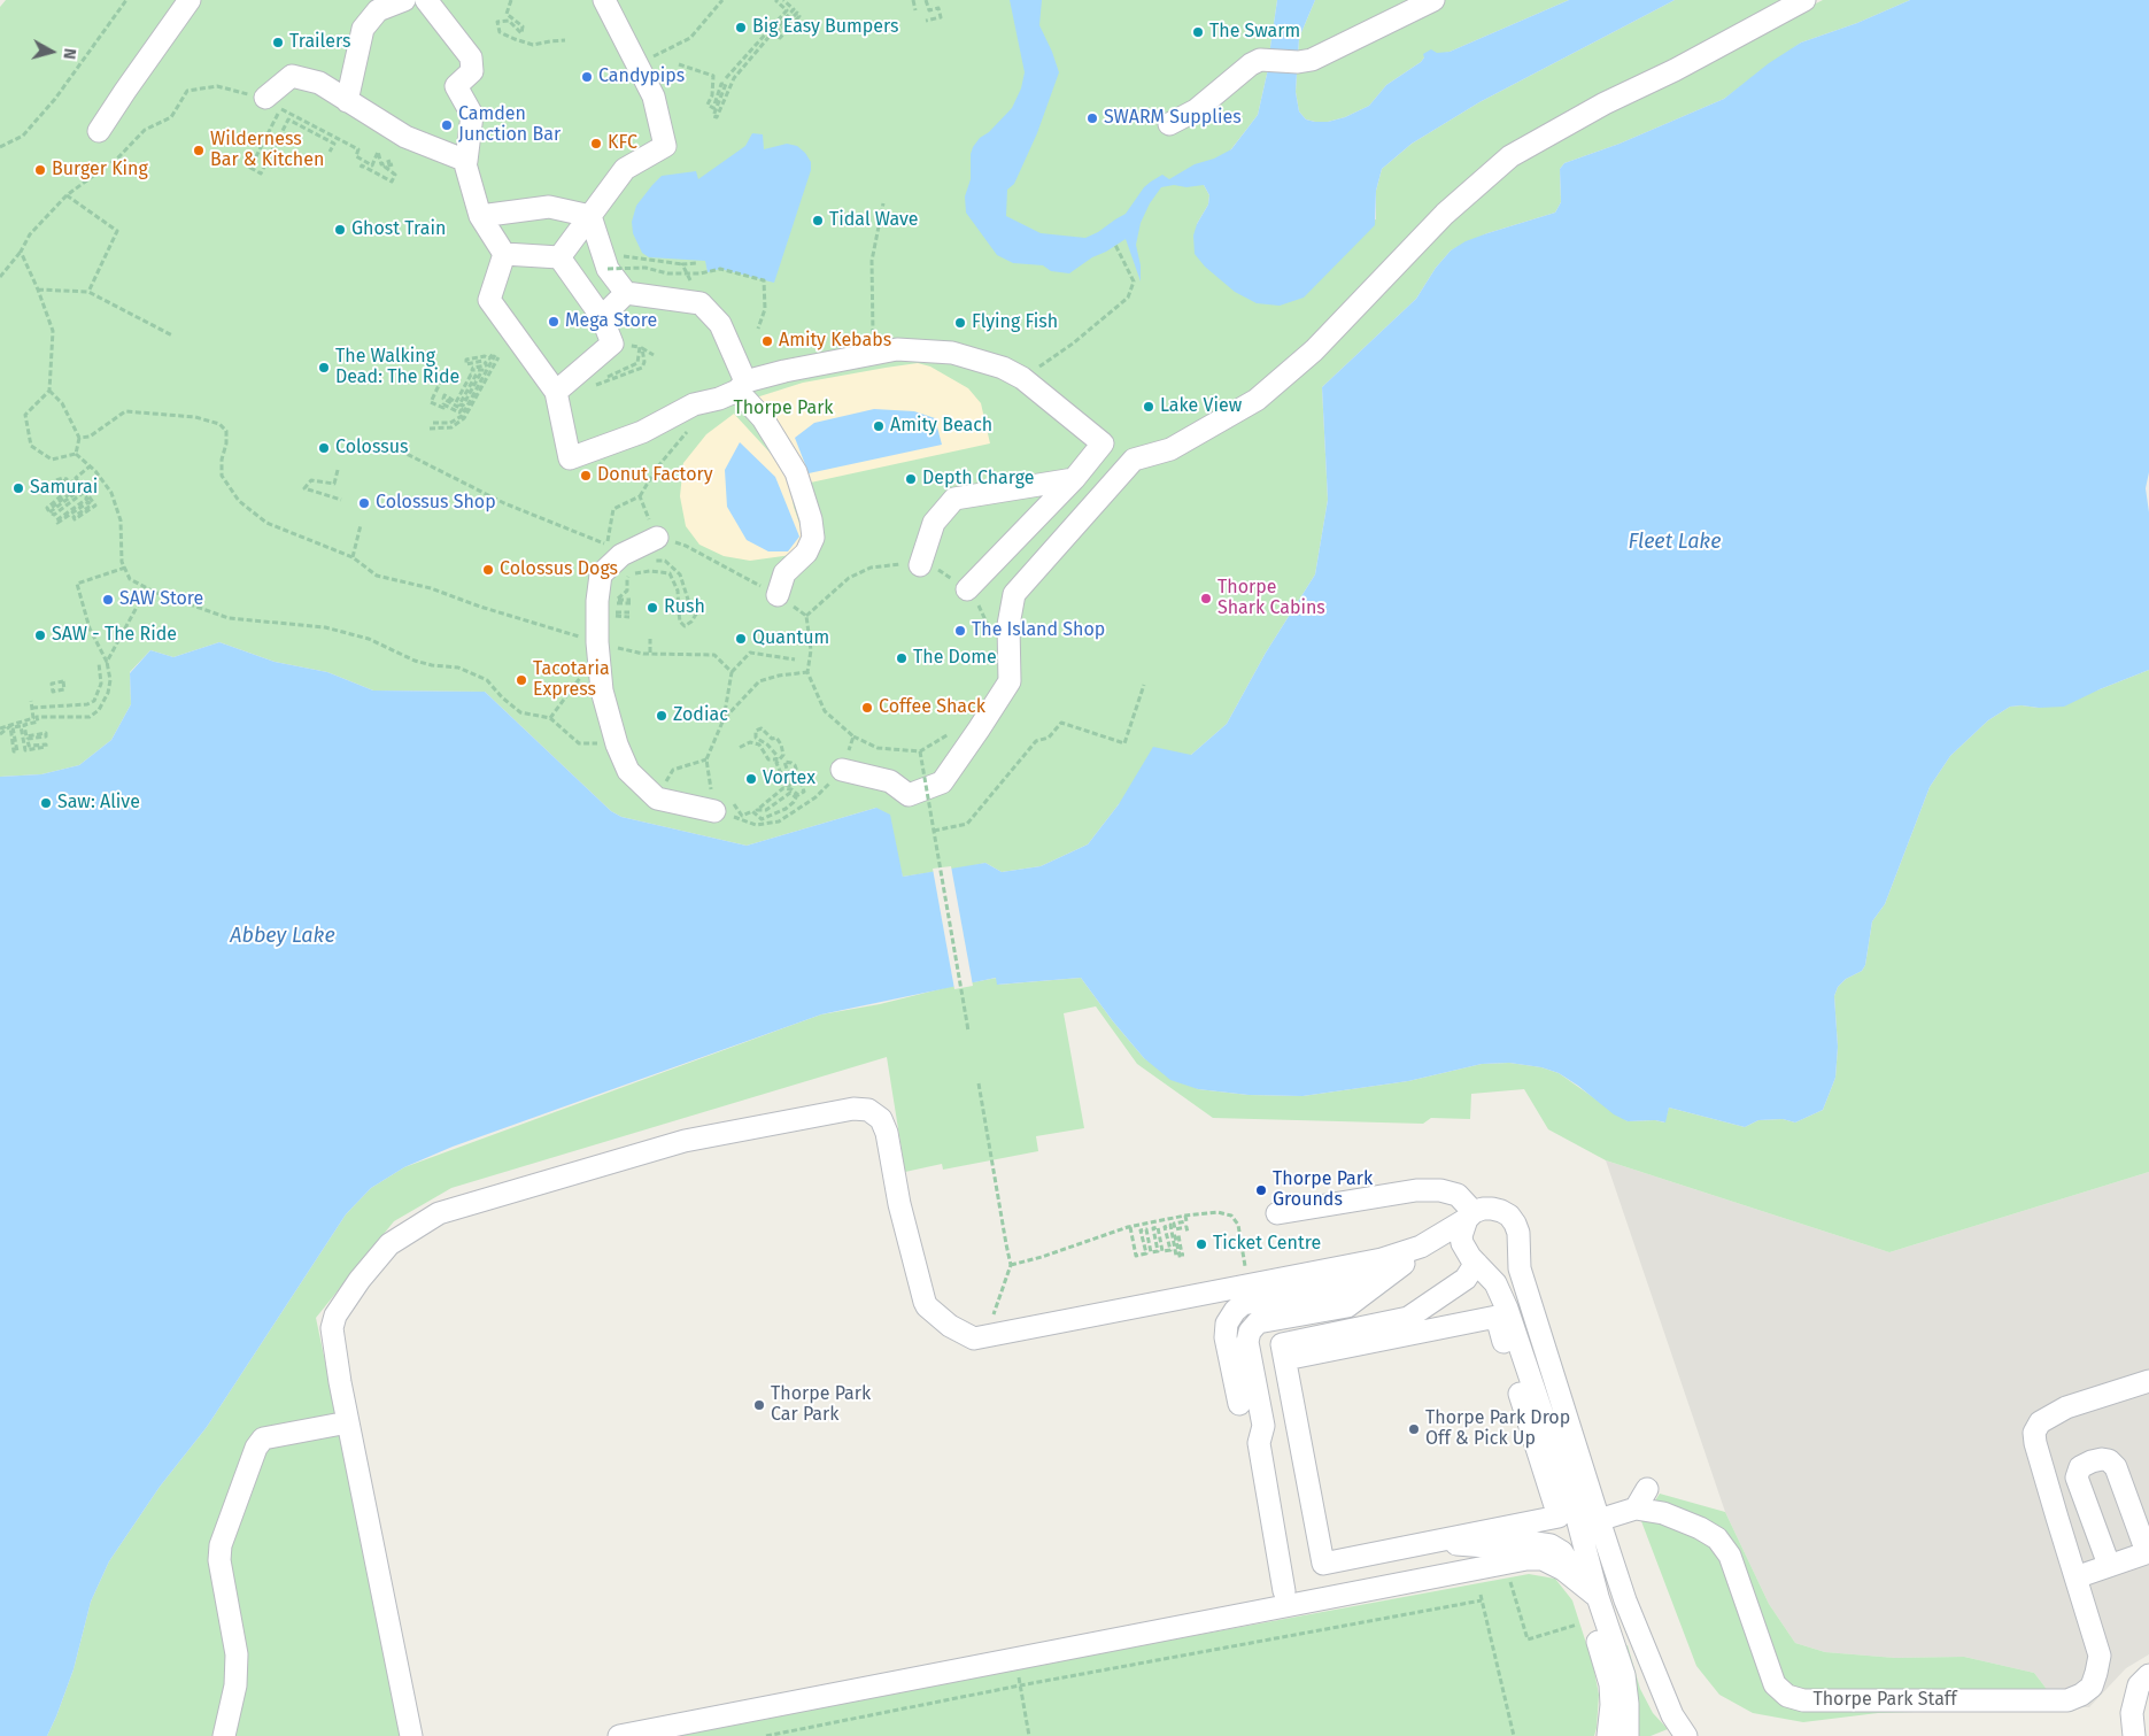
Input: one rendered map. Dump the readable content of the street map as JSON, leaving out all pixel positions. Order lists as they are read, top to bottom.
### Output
{
  "streets": {
    "street": ["Thorpe Park Staff"]
  },
  "water": ["Fleet Lake", "Abbey Lake"],
  "parks": ["Thorpe Park"],
  "places": [
    "Big Easy Bumpers",
    "The Swarm",
    "Trailers",
    "Candypips",
    "SWARM Supplies",
    "Camden Junction Bar",
    "KFC",
    "Wilderness Bar & Kitchen",
    "Burger King",
    "Tidal Wave",
    "Ghost Train",
    "Mega Store",
    "Flying Fish",
    "Amity Kebabs",
    "The Walking Dead: The Ride",
    "Lake View",
    "Amity Beach",
    "Colossus",
    "Donut Factory",
    "Depth Charge",
    "Samurai",
    "Colossus Shop",
    "Colossus Dogs",
    "Thorpe Shark Cabins",
    "SAW Store",
    "Rush",
    "The Island Shop",
    "SAW - The Ride",
    "Quantum",
    "The Dome",
    "Tacotaria Express",
    "Coffee Shack",
    "Zodiac",
    "Vortex",
    "Saw: Alive",
    "Thorpe Park Grounds",
    "Ticket Centre",
    "Thorpe Park Car Park",
    "Thorpe Park Drop Off & Pick Up"
  ],
  "north": "right"
}
